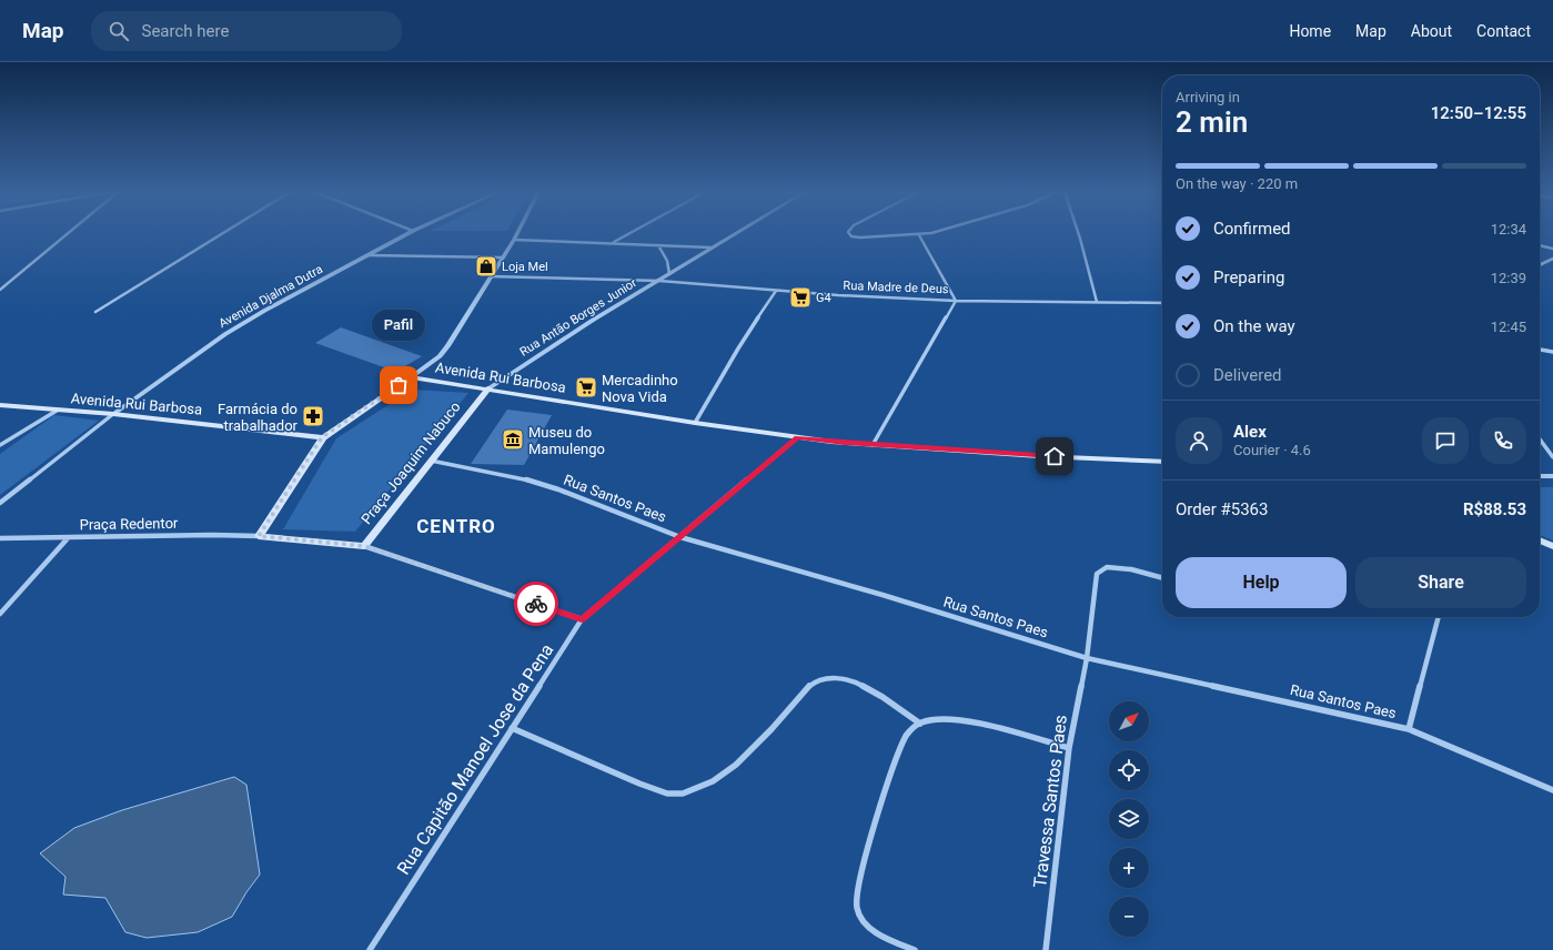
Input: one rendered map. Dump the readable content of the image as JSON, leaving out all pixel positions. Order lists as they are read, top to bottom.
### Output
{
  "streets": {
    "main road": ["Avenida Rui Barbosa", "Praça Joaquim Nabuco"],
    "street": [
      "Rua Madre de Deus",
      "Avenida Djalma Dutra",
      "Rua Antão Borges Junior",
      "Rua Santos Paes",
      "Praça Redentor",
      "Rua Capitão Manoel Jose da Pena",
      "Travessa Santos Paes"
    ]
  },
  "crossings": [
    ["Rua Madre de Deus", "Rua Antão Borges Junior"],
    ["Avenida Djalma Dutra", "Avenida Rui Barbosa"],
    ["Rua Antão Borges Junior", "Avenida Rui Barbosa"],
    ["Rua Antão Borges Junior", "Praça Joaquim Nabuco"],
    ["Avenida Rui Barbosa", "Praça Joaquim Nabuco"],
    ["Avenida Rui Barbosa", "Rua Capitão Manoel Jose da Pena"],
    ["Praça Joaquim Nabuco", "Rua Santos Paes"],
    ["Praça Joaquim Nabuco", "Praça Redentor"],
    ["Rua Santos Paes", "Rua Capitão Manoel Jose da Pena"],
    ["Rua Santos Paes", "Travessa Santos Paes"]
  ],
  "districts": ["CENTRO"],
  "places": {
    "shop": ["Loja Mel"],
    "supermarket": ["G4", "Mercadinho Nova Vida"],
    "other": ["Pafil"],
    "pharmacy": ["Farmácia do trabalhador"],
    "museum": ["Museu do Mamulengo"]
  },
  "north": "top right",
  "page": {
    "header": "Map",
    "search": "Search here",
    "nav": [
      "Home",
      "Map",
      "About",
      "Contact"
    ],
    "heading": ["2 min", "Arriving in", "12:50–12:55"],
    "panel": [
      "Alex",
      "Courier · 4.6",
      "Order #5363",
      "R$88.53"
    ],
    "bar": "On the way · 220 m",
    "list": [
      ["Confirmed", "12:34"],
      ["Preparing", "12:39"],
      ["On the way", "12:45"],
      "Delivered"
    ],
    "bubble": "Pafil",
    "buttons": ["Help", "Share"],
    "map_buttons": ["+", "−"]
  }
}
